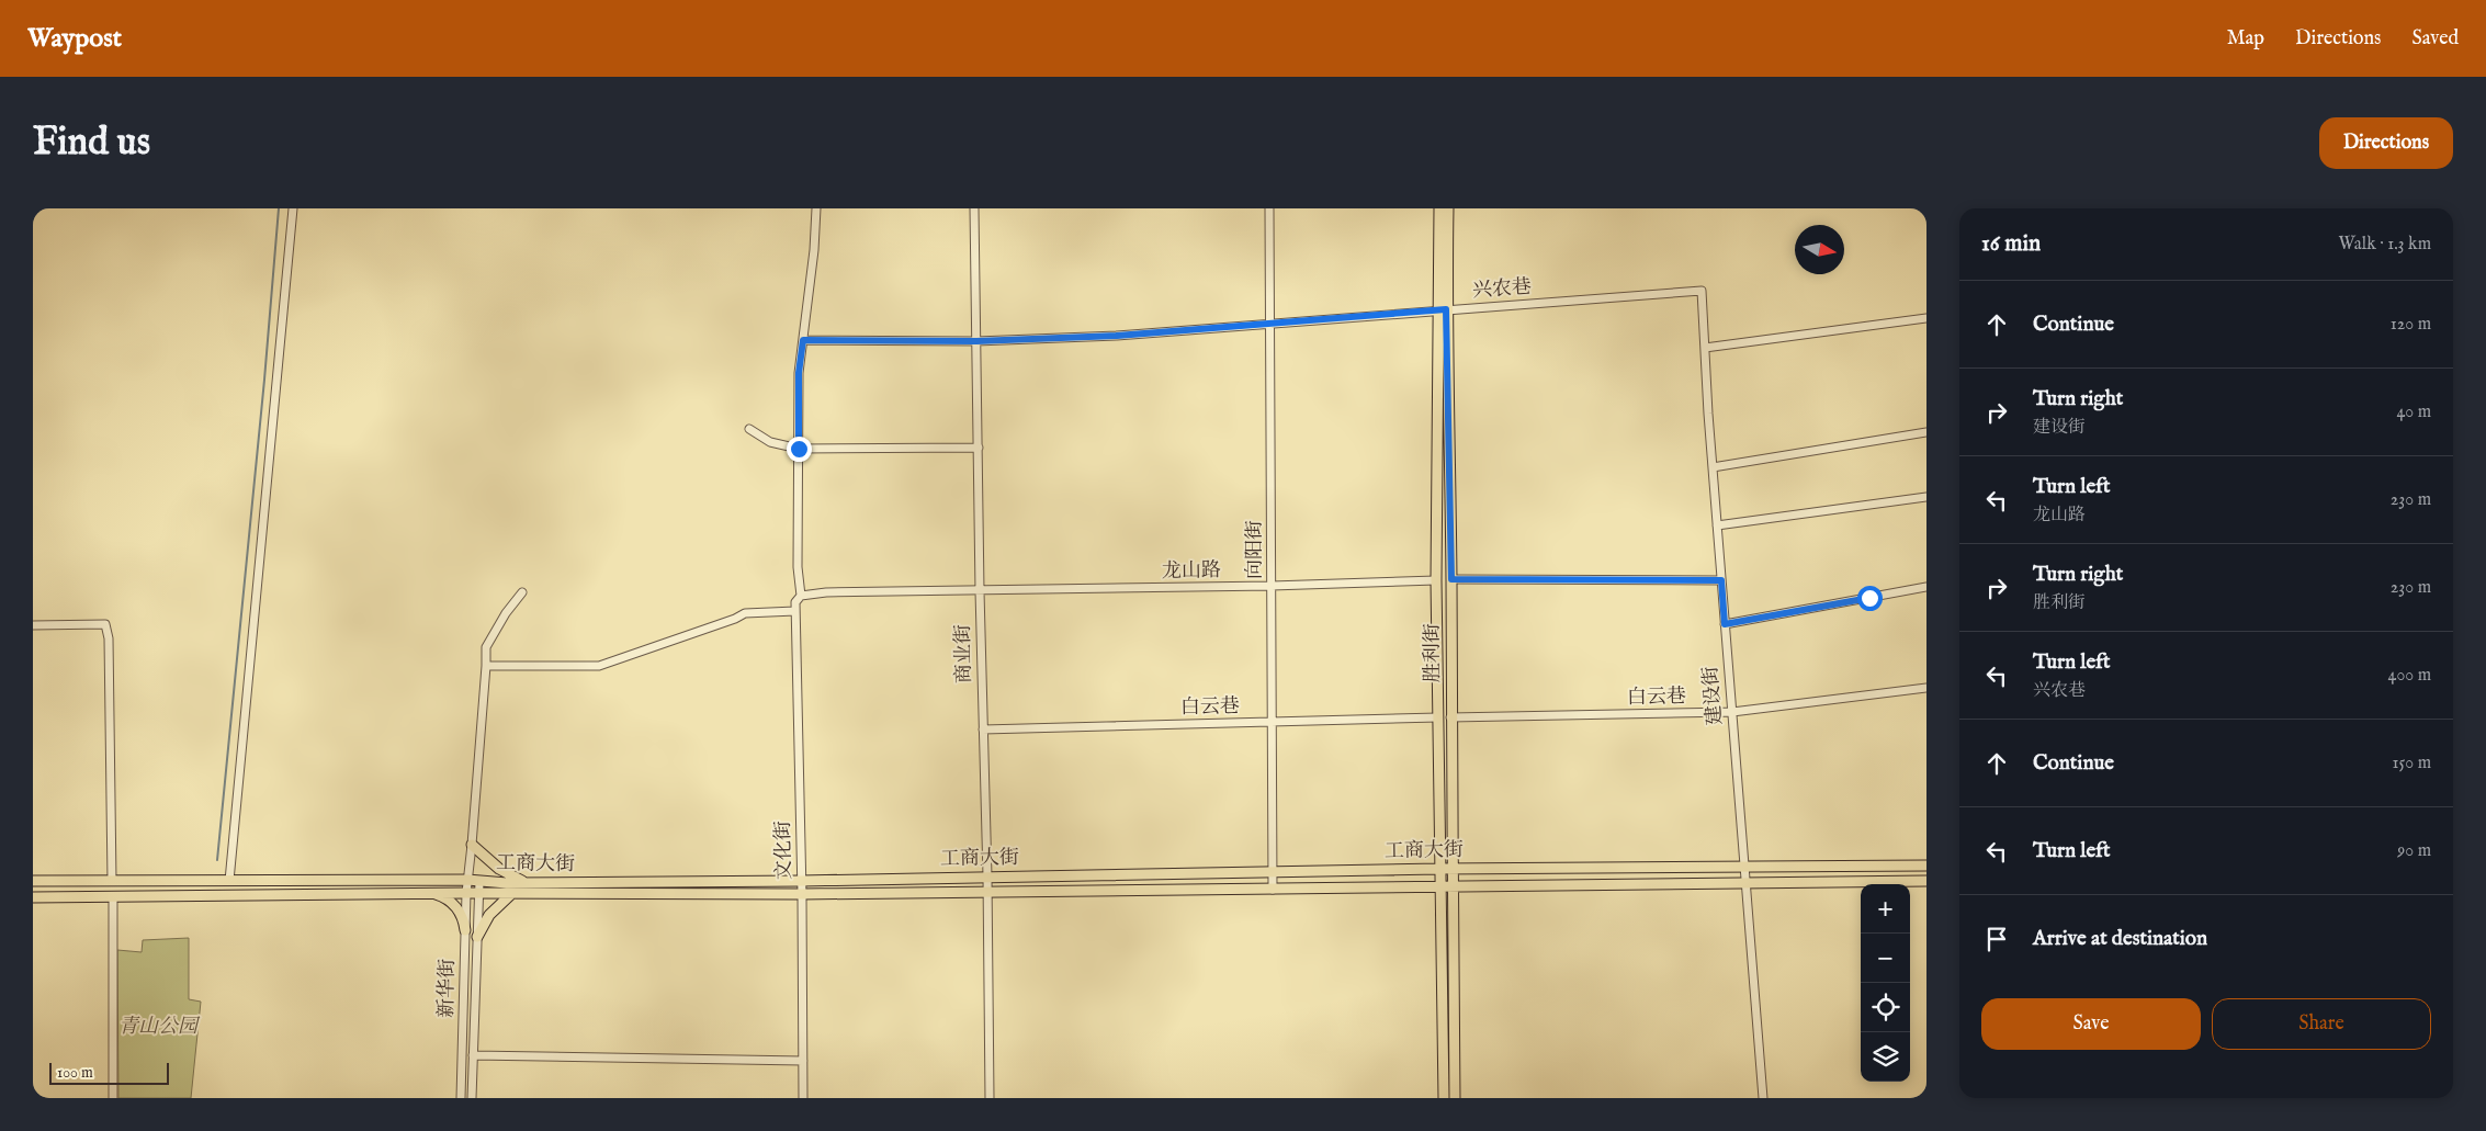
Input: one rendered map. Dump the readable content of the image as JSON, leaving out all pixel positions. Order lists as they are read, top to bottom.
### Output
{
  "streets": {
    "main road": ["胜利街", "工商大街"],
    "street": [
      "兴农巷",
      "向阳街",
      "龙山路",
      "商业街",
      "建设街",
      "白云巷",
      "文化街",
      "新华街"
    ]
  },
  "crossings": [
    ["兴农巷", "向阳街"],
    ["兴农巷", "胜利街"],
    ["兴农巷", "商业街"],
    ["兴农巷", "建设街"],
    ["兴农巷", "文化街"],
    ["向阳街", "龙山路"],
    ["向阳街", "白云巷"],
    ["向阳街", "工商大街"],
    ["龙山路", "胜利街"],
    ["龙山路", "商业街"],
    ["龙山路", "文化街"],
    ["胜利街", "白云巷"],
    ["胜利街", "工商大街"],
    ["商业街", "白云巷"],
    ["商业街", "工商大街"],
    ["建设街", "白云巷"],
    ["建设街", "工商大街"],
    ["文化街", "工商大街"],
    ["工商大街", "新华街"]
  ],
  "parks": ["青山公园"],
  "scale_bar": "100 m",
  "north": "right",
  "page": {
    "header": "Waypost",
    "nav": ["Map", "Directions", "Saved"],
    "buttons": [
      "Directions",
      ["Save", "Share"]
    ],
    "title": "Find us",
    "heading": ["16 min", "Walk · 1.3 km"],
    "list": [
      ["Continue", "120 m"],
      ["Turn right", "建设街", "40 m"],
      ["Turn left", "龙山路", "230 m"],
      ["Turn right", "胜利街", "230 m"],
      ["Turn left", "兴农巷", "400 m"],
      ["Continue", "150 m"],
      ["Turn left", "90 m"],
      "Arrive at destination"
    ],
    "map_buttons": ["+", "−"],
    "scale": "100 m"
  }
}
